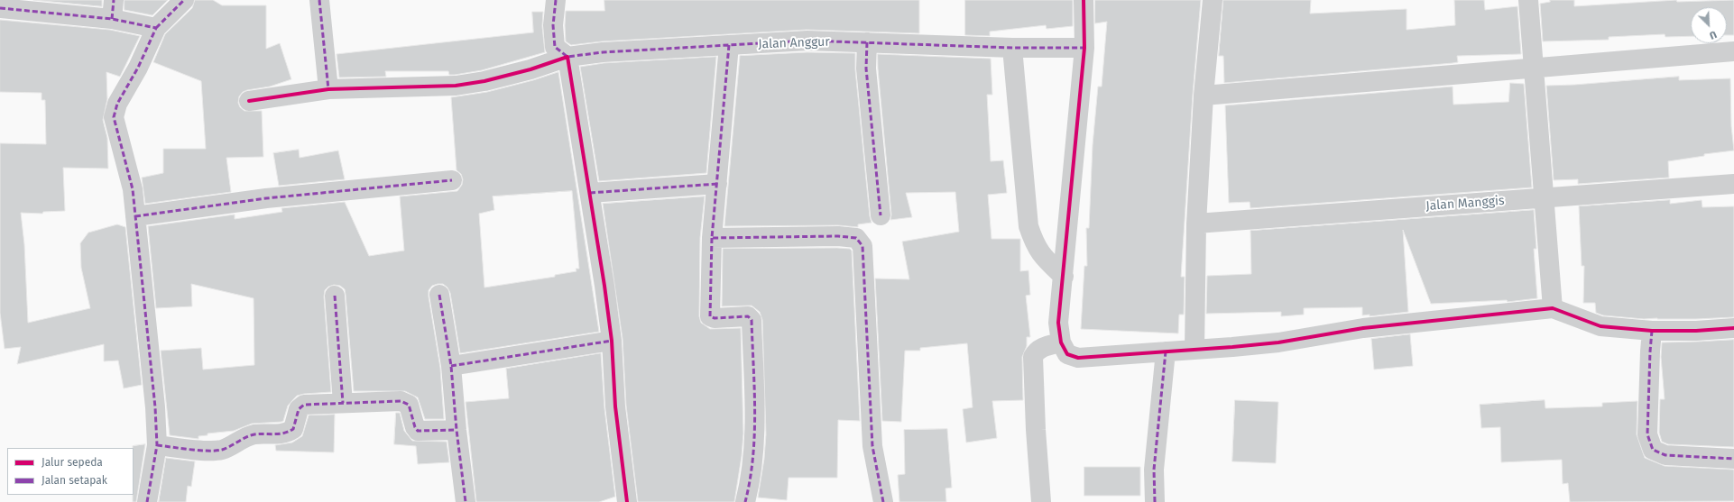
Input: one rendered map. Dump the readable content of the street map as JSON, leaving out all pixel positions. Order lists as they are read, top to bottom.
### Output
{
  "streets": {
    "street": ["Jalan Anggur", "Jalan Manggis"]
  },
  "legend": ["Jalur sepeda", "Jalan setapak"],
  "north": "bottom right"
}
